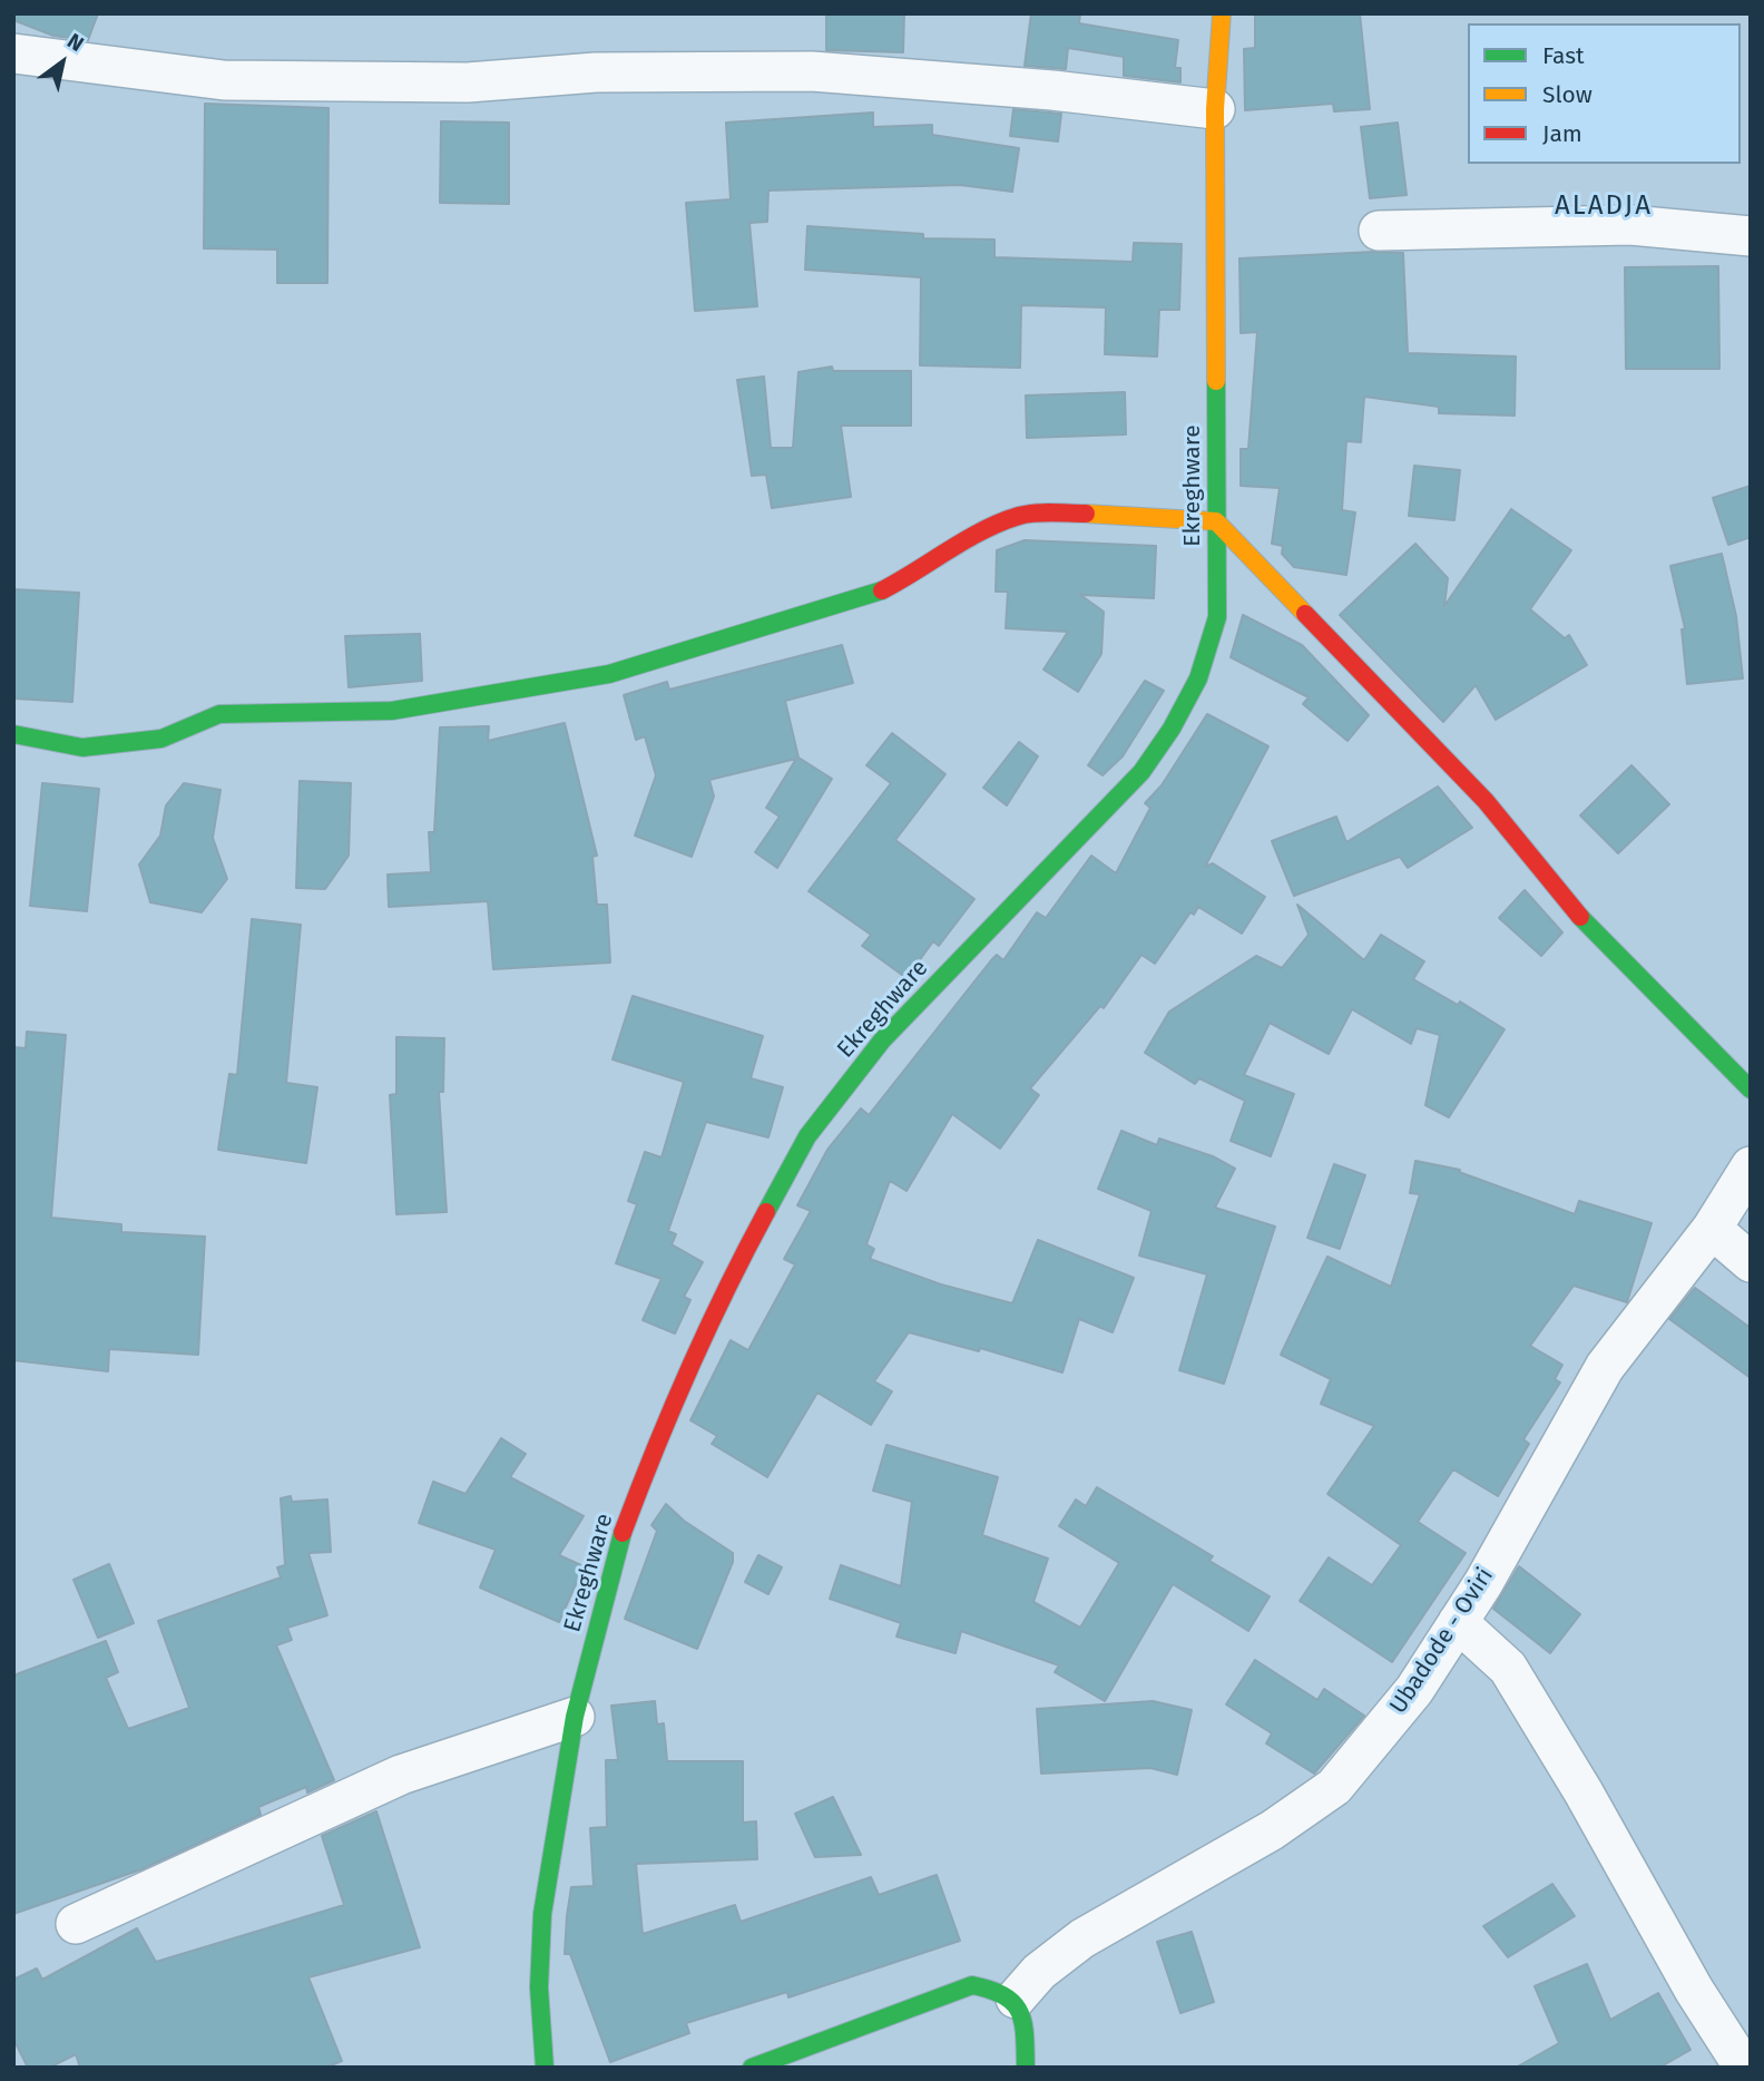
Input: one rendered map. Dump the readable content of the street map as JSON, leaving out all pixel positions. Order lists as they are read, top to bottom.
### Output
{
  "streets": {
    "street": ["Ekreghware", "Ubadode - Oviri"]
  },
  "districts": ["ALADJA"],
  "legend": ["Fast", "Slow", "Jam"],
  "north": "top right"
}
